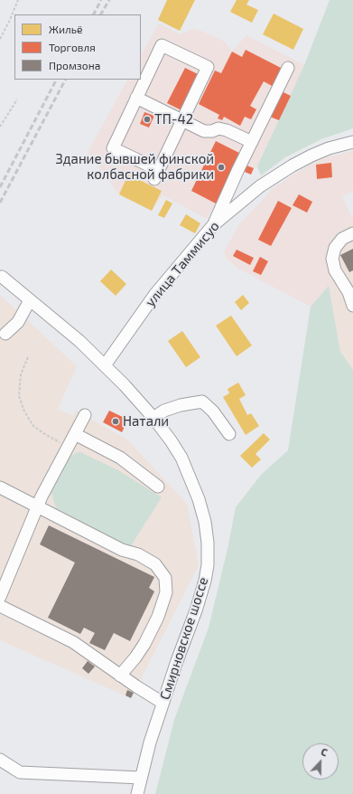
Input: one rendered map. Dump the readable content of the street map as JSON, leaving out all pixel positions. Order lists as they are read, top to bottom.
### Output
{
  "streets": {
    "street": ["улица Таммисуо", "Смирновское шоссе"]
  },
  "crossings": [
    ["улица Таммисуо", "Смирновское шоссе"]
  ],
  "places": ["ТП-42", "Здание бывшей финской колбасной фабрики", "Натали"],
  "legend": ["Жильё", "Торговля", "Промзона"],
  "north": "top"
}
